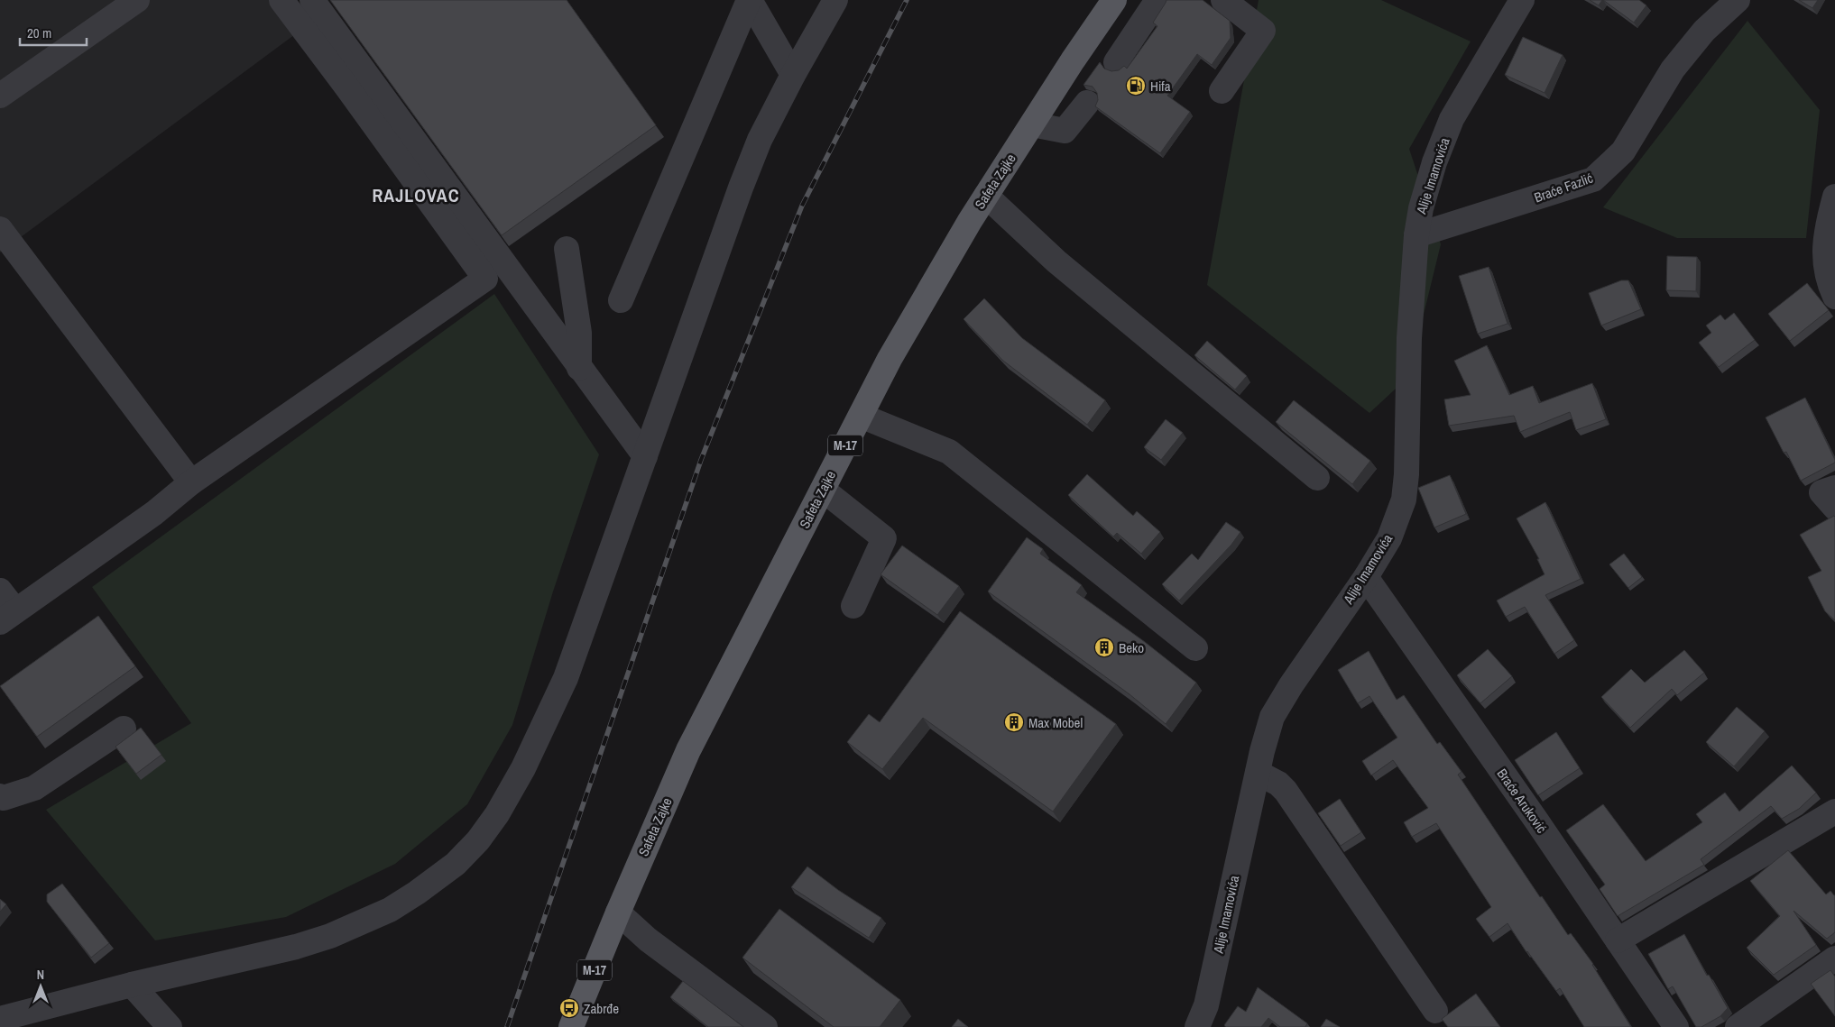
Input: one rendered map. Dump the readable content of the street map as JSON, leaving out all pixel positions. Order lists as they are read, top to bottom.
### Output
{
  "streets": {
    "main road": ["Safeta Zajke", "M-17"],
    "street": ["Alije Imamovića", "Braće Fazlić", "Braće Aruković"]
  },
  "crossings": [
    ["Alije Imamovića", "Braće Fazlić"],
    ["Alije Imamovića", "Braće Aruković"]
  ],
  "districts": ["RAJLOVAC"],
  "places": {
    "fuel station": ["Hifa"],
    "building": ["Beko", "Max Mobel"],
    "bus stop": ["Zabrđe"]
  },
  "scale_bar": "20 m",
  "north": "top"
}
